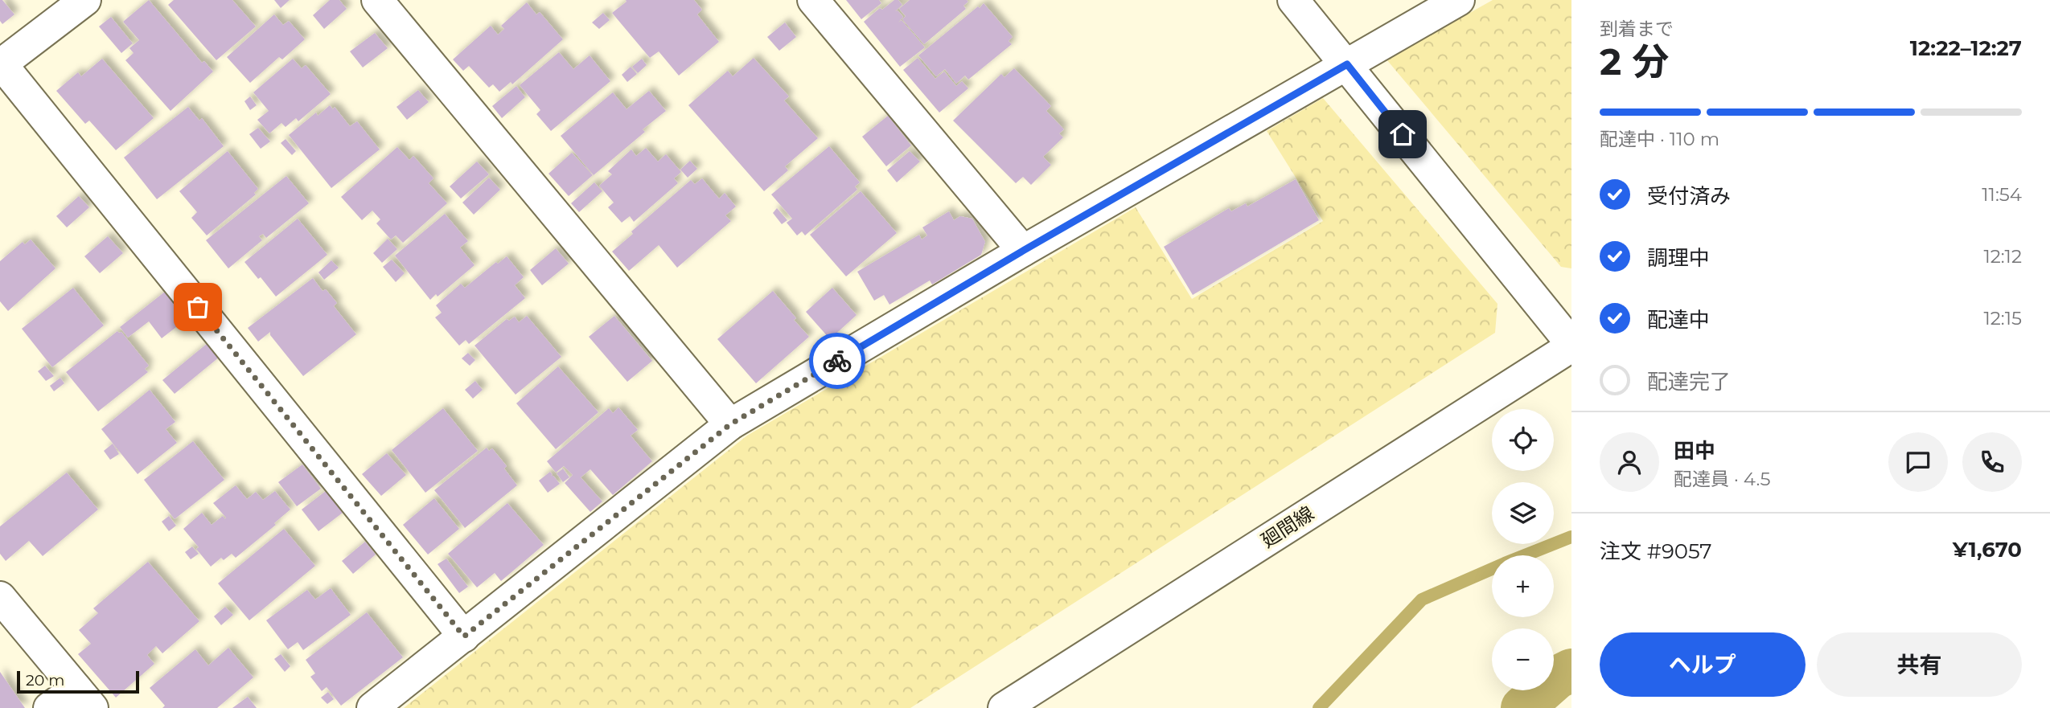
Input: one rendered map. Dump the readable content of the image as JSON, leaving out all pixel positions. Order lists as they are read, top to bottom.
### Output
{
  "streets": {
    "street": ["廻間線"]
  },
  "scale_bar": "20 m",
  "page": {
    "heading": ["2 分", "到着まで", "12:22–12:27"],
    "panel": [
      "田中",
      "配達員 · 4.5",
      "注文 #9057",
      "¥1,670"
    ],
    "bar": "配達中 · 110 m",
    "list": [
      ["受付済み", "11:54"],
      ["調理中", "12:12"],
      ["配達中", "12:15"],
      "配達完了"
    ],
    "map_buttons": ["+", "−"],
    "buttons": ["ヘルプ", "共有"],
    "scale": "20 m"
  }
}
